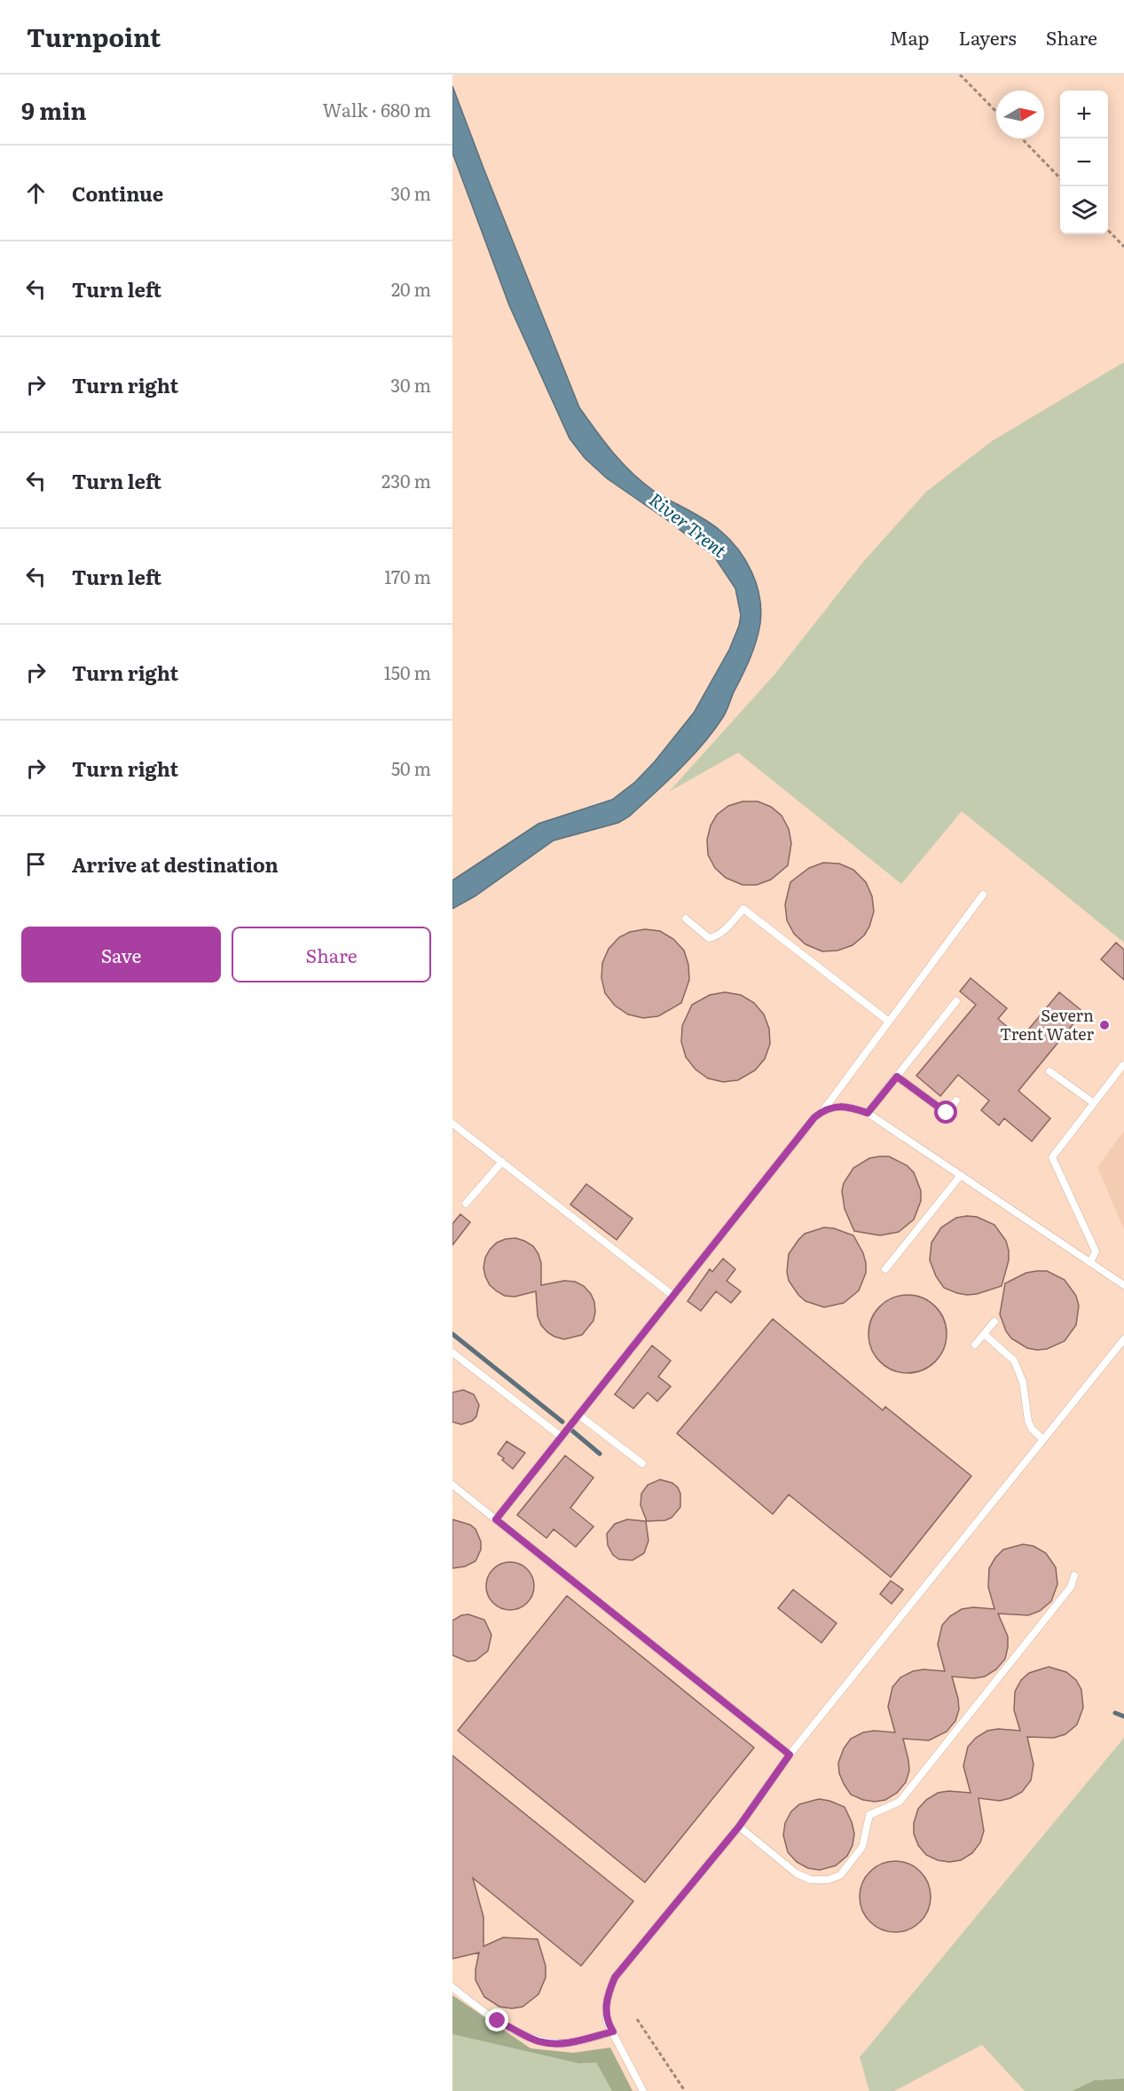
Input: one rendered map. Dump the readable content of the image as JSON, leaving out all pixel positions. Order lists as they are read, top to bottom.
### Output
{
  "water": ["River Trent"],
  "places": ["Severn Trent Water"],
  "north": "right",
  "page": {
    "header": "Turnpoint",
    "nav": ["Map", "Layers", "Share"],
    "heading": ["9 min", "Walk · 680 m"],
    "map_buttons": ["+", "−"],
    "list": [
      ["Continue", "30 m"],
      ["Turn left", "20 m"],
      ["Turn right", "30 m"],
      ["Turn left", "230 m"],
      ["Turn left", "170 m"],
      ["Turn right", "150 m"],
      ["Turn right", "50 m"],
      "Arrive at destination"
    ],
    "buttons": ["Save", "Share"]
  }
}
